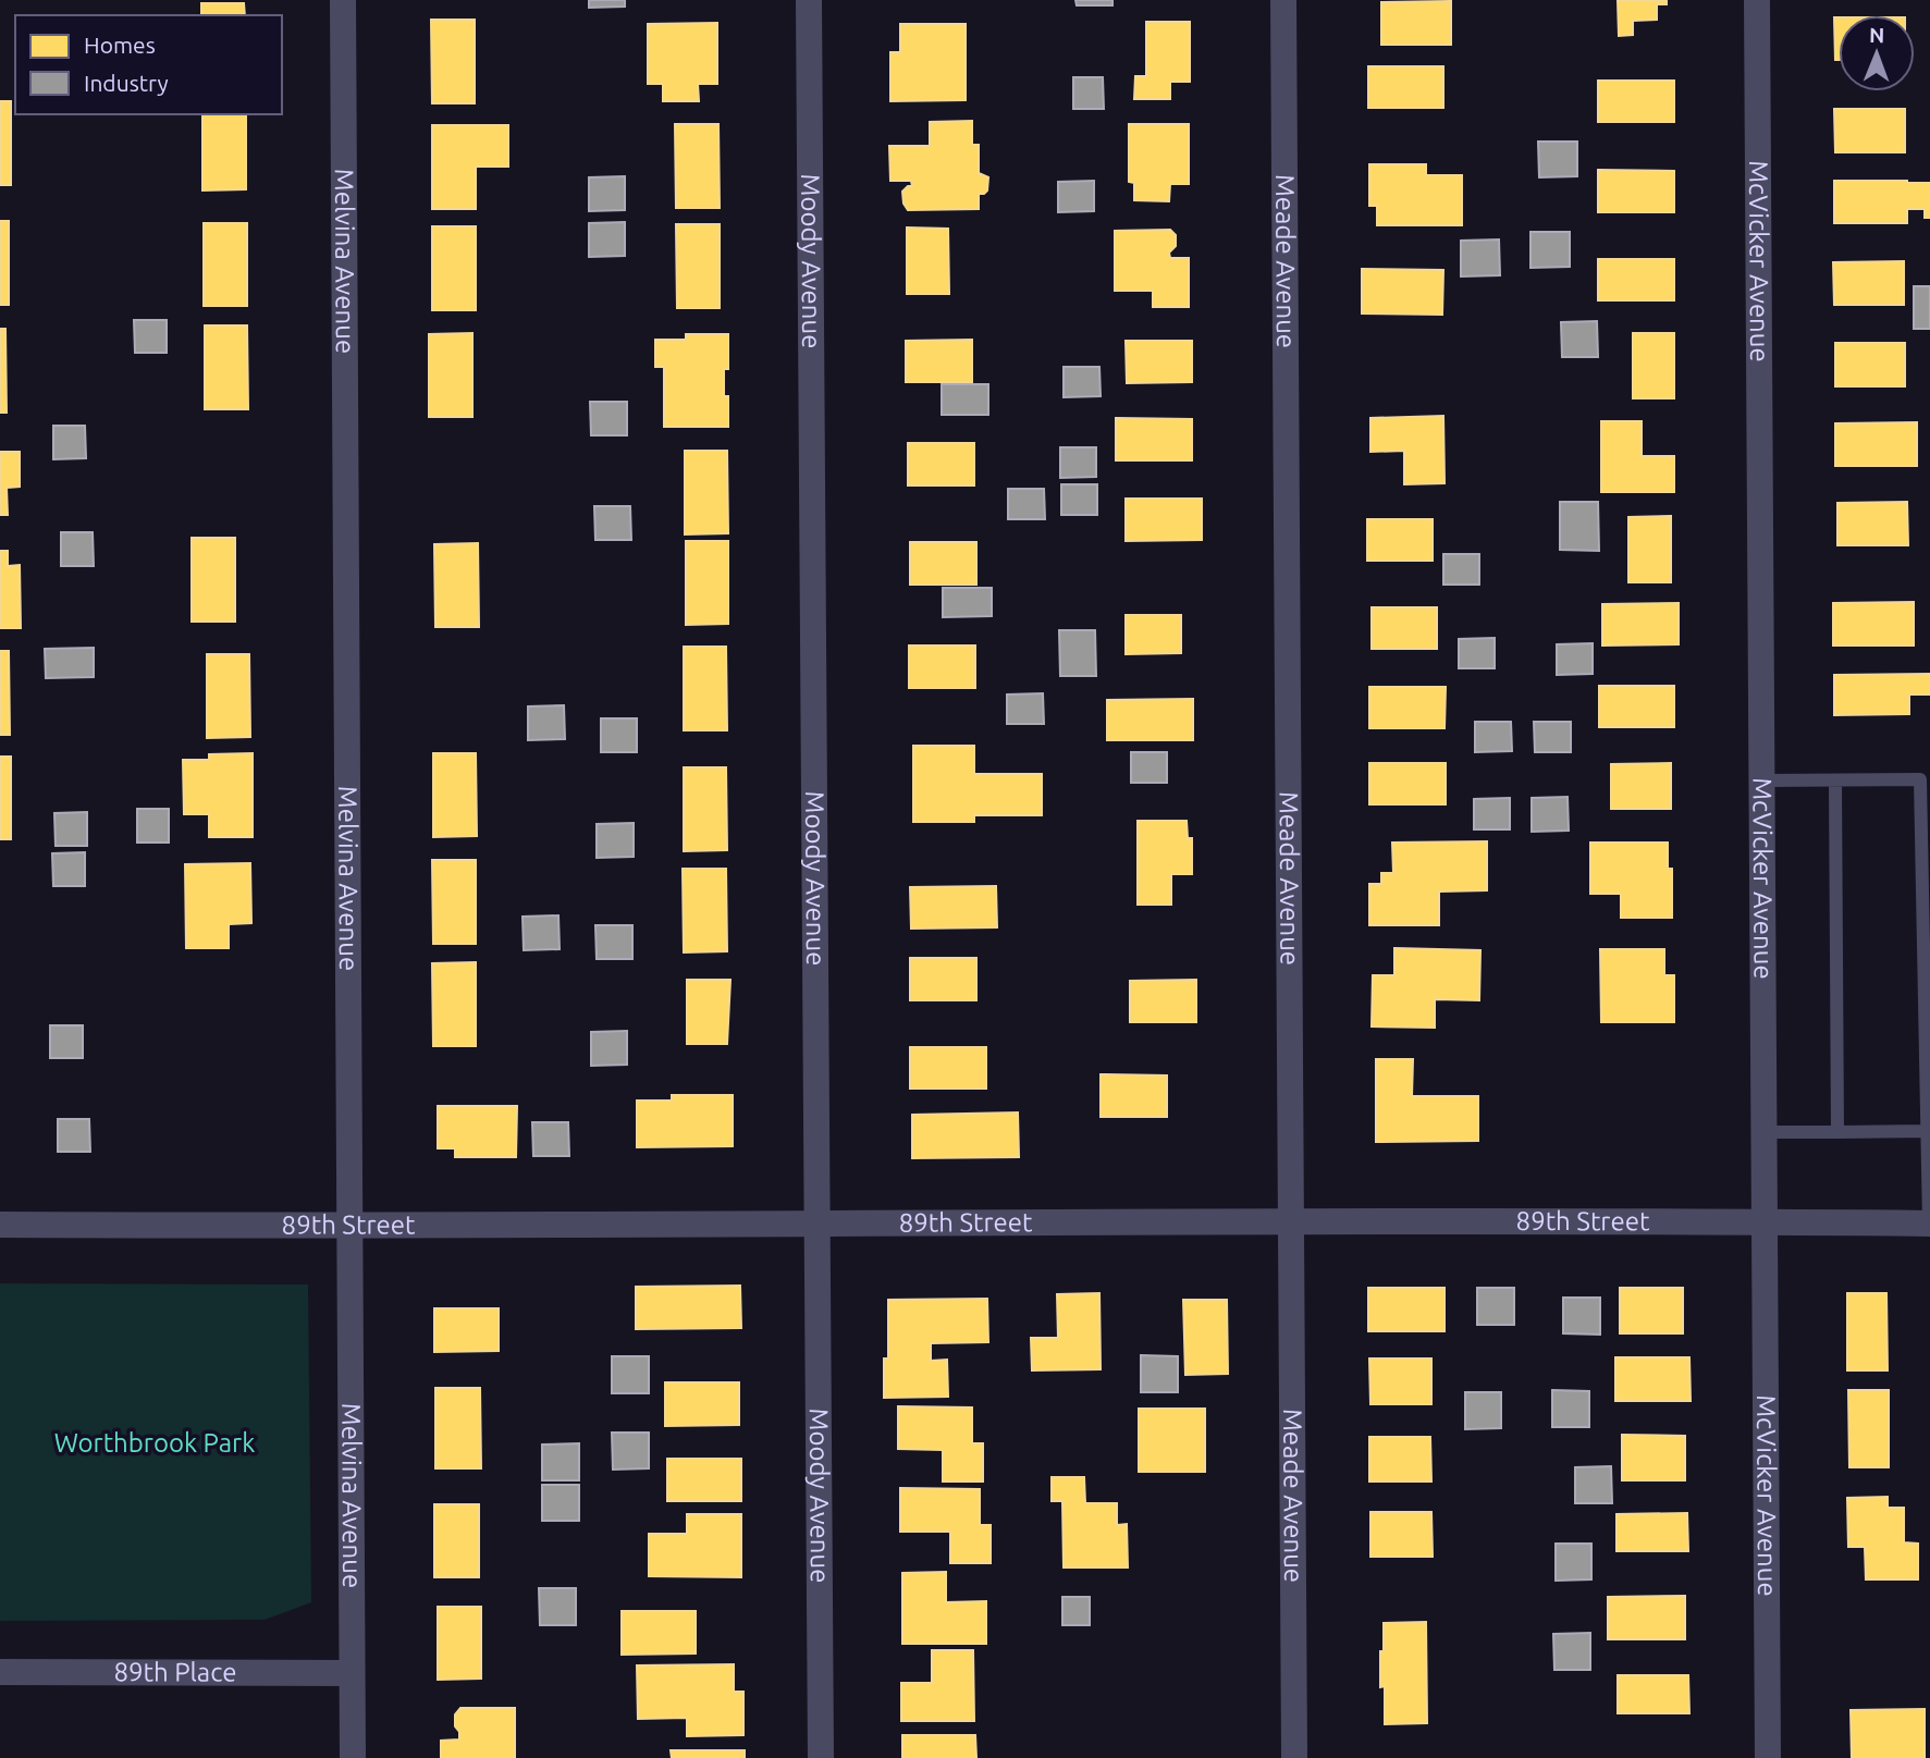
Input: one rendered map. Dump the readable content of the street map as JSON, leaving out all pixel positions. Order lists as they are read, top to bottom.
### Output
{
  "streets": {
    "street": [
      "Melvina Avenue",
      "Moody Avenue",
      "Meade Avenue",
      "McVicker Avenue",
      "89th Street",
      "89th Place"
    ]
  },
  "crossings": [
    ["Melvina Avenue", "89th Street"],
    ["Melvina Avenue", "89th Place"],
    ["Moody Avenue", "89th Street"],
    ["Meade Avenue", "89th Street"],
    ["McVicker Avenue", "89th Street"]
  ],
  "parks": ["Worthbrook Park"],
  "legend": ["Homes", "Industry"],
  "north": "top"
}
